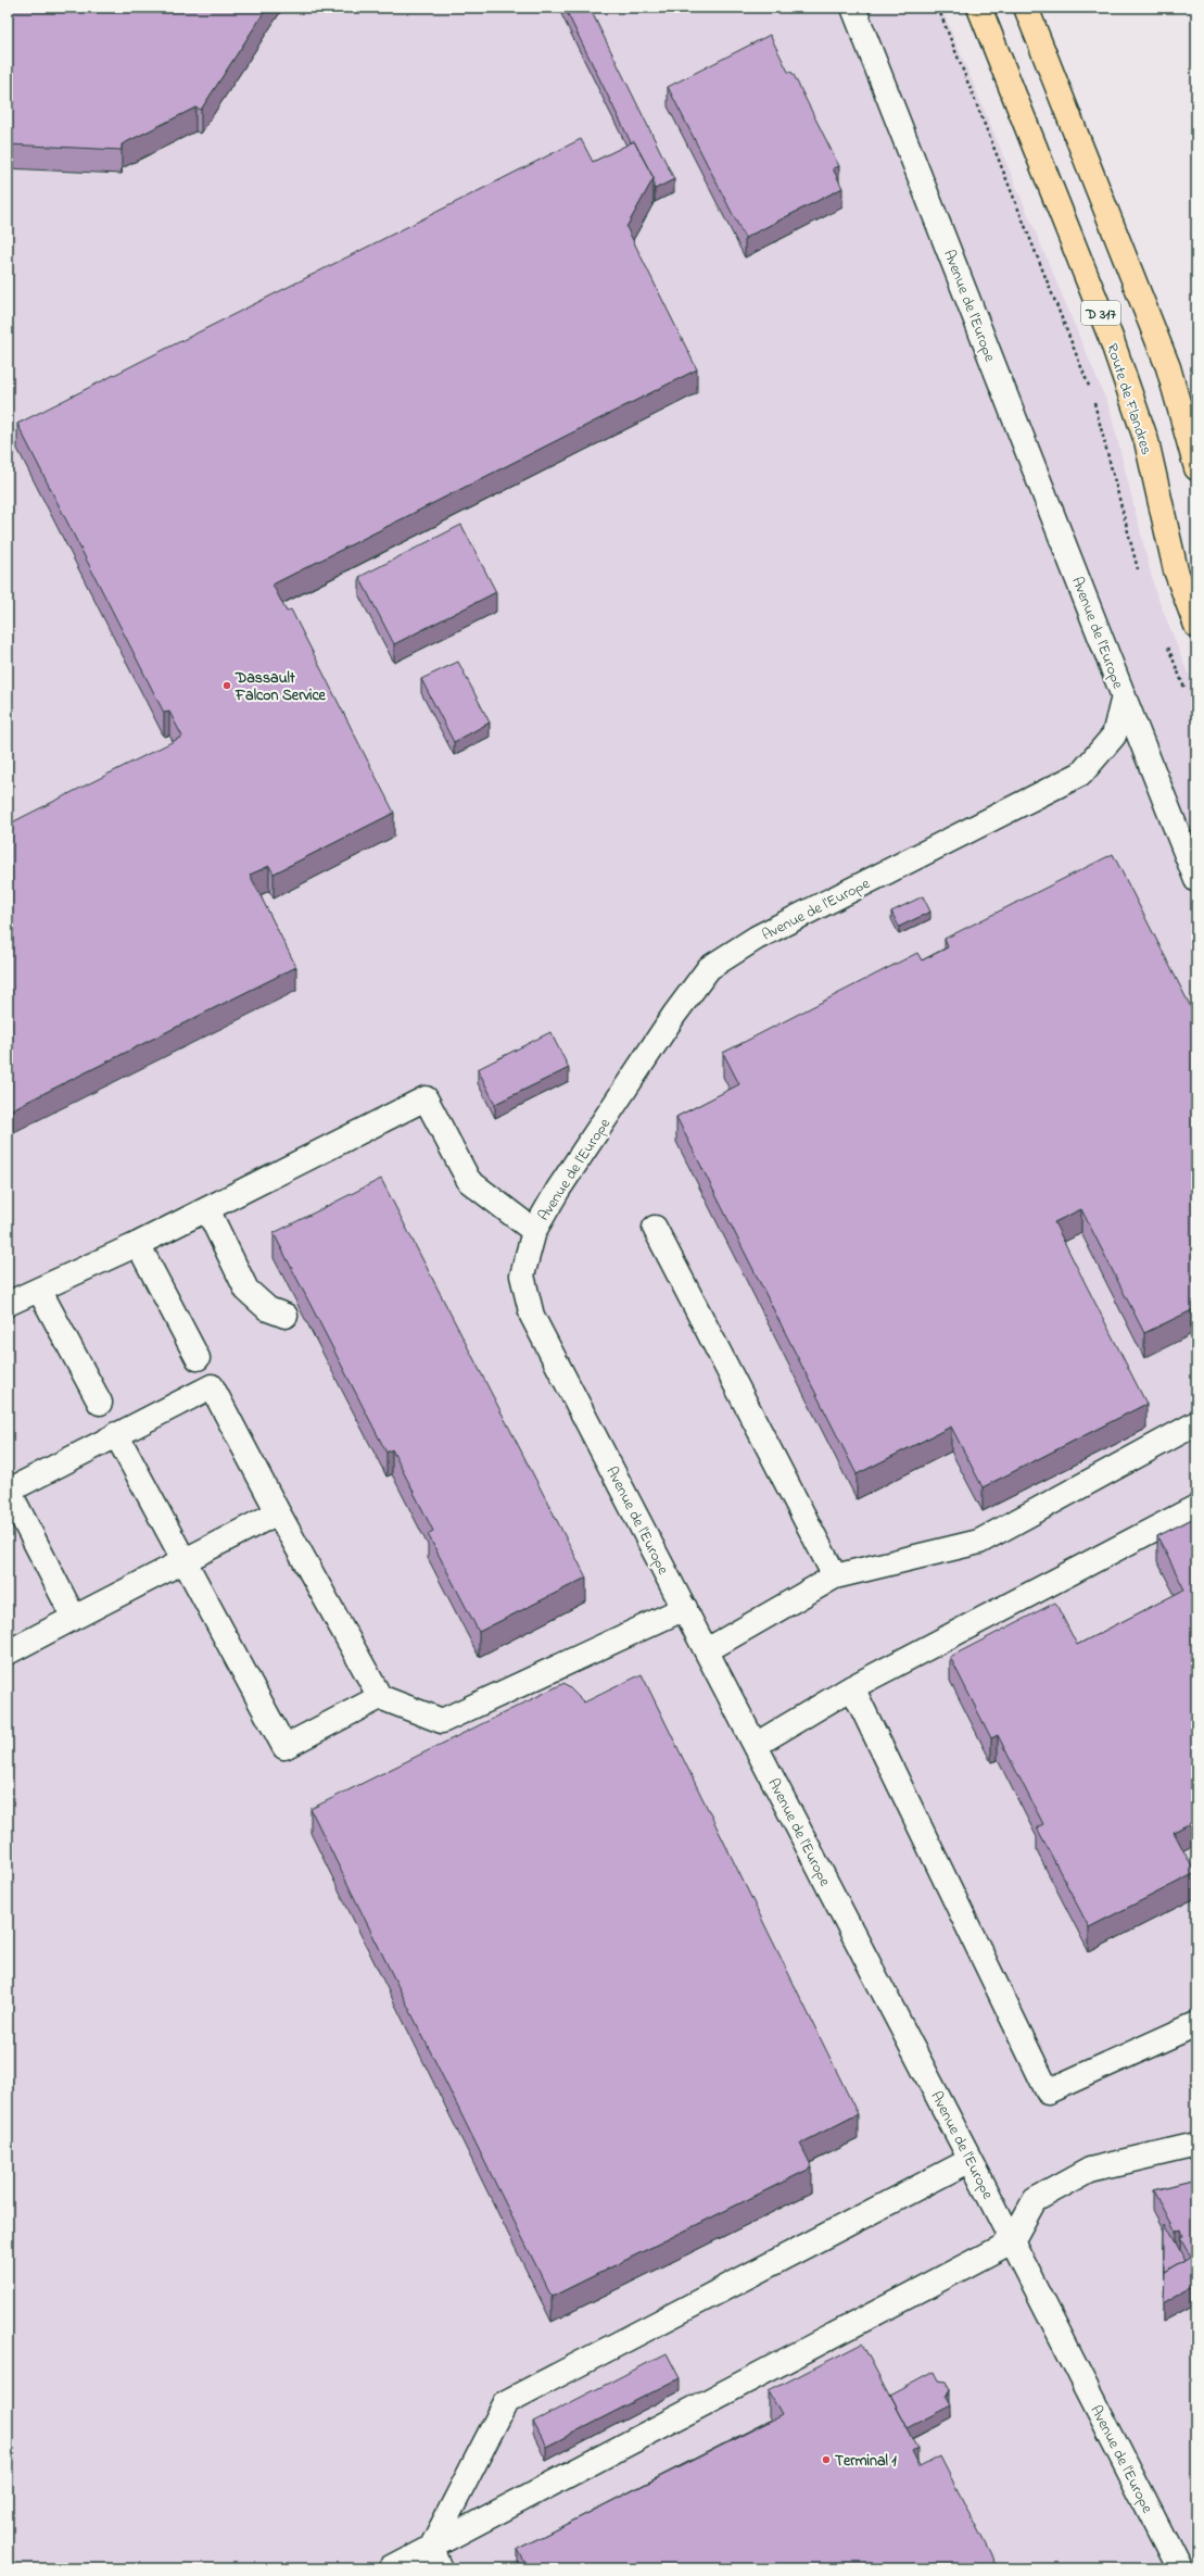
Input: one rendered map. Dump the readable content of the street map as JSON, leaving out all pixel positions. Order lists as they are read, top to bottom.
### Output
{
  "streets": {
    "main road": ["D 317", "Route de Flandres"],
    "street": ["Avenue de l'Europe"]
  },
  "places": ["Dassault Falcon Service", "Terminal 1"]
}
